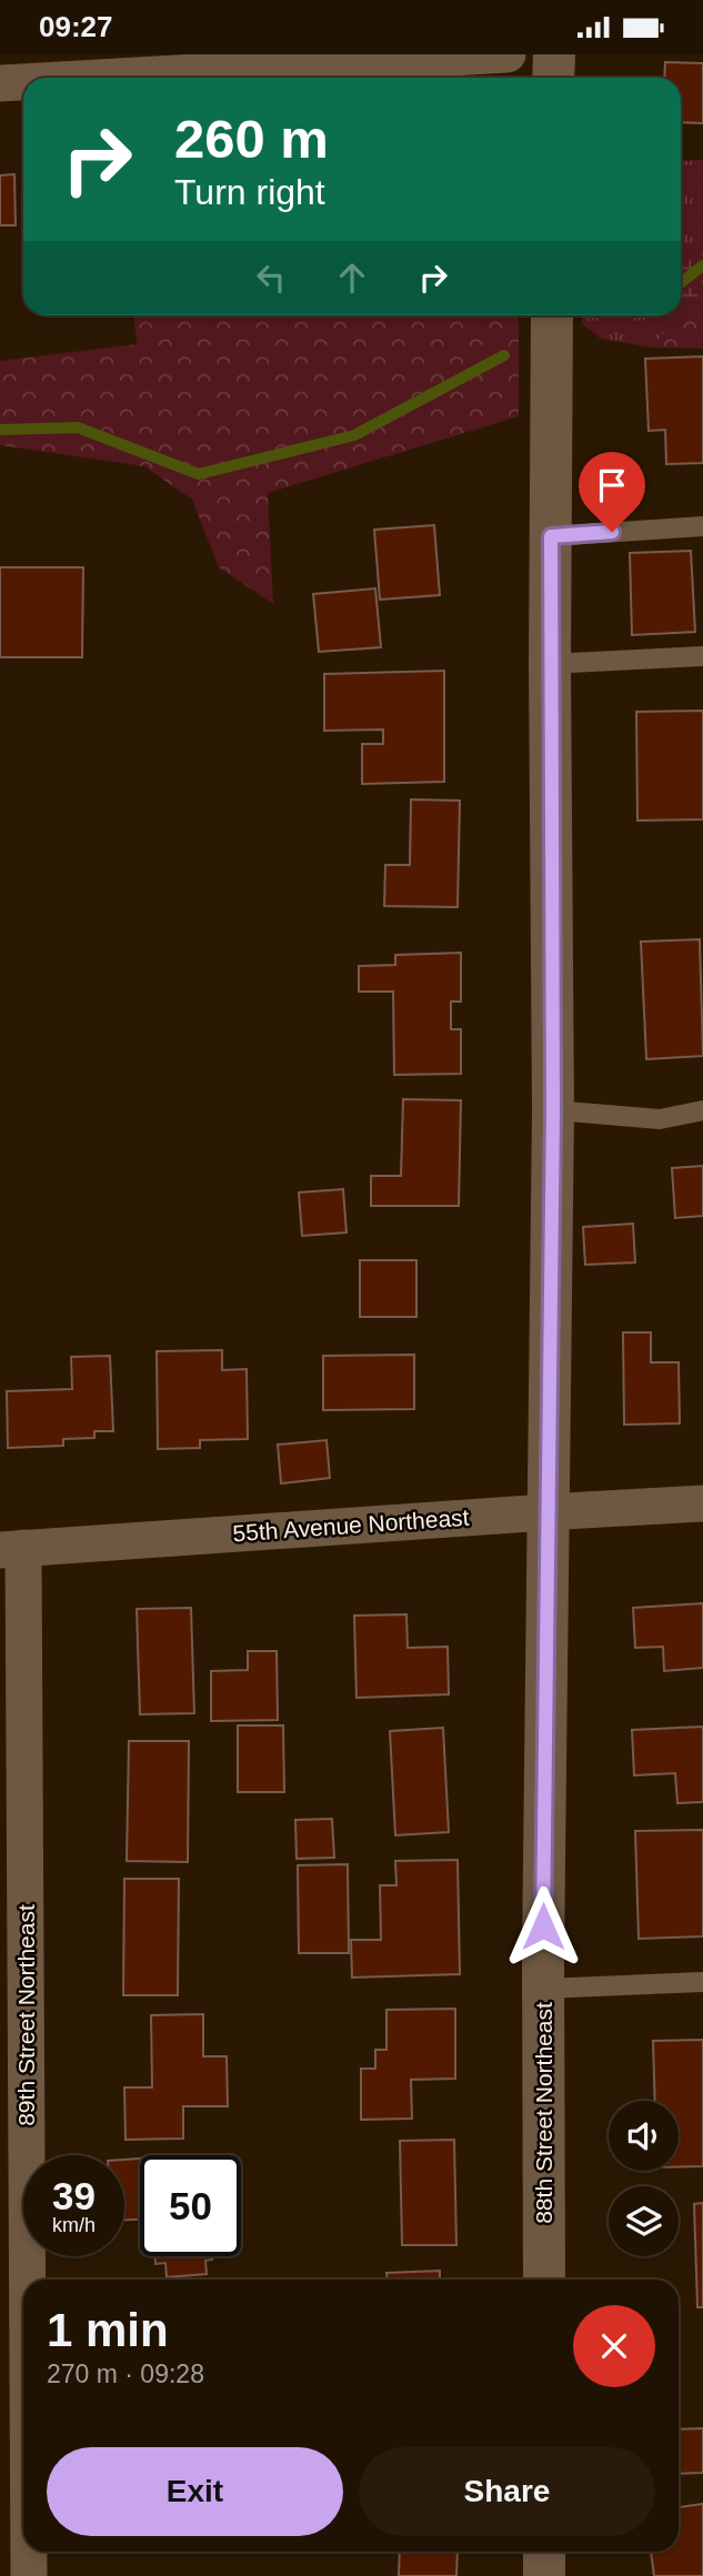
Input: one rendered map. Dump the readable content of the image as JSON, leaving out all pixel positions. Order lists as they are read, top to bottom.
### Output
{
  "streets": {
    "main road": ["88th Street Northeast"],
    "street": ["55th Avenue Northeast", "89th Street Northeast"]
  },
  "crossings": [
    ["55th Avenue Northeast", "89th Street Northeast"],
    ["55th Avenue Northeast", "88th Street Northeast"]
  ],
  "page": {
    "status": "09:27",
    "turn": ["260 m", "Turn right"],
    "speed": "39 km/h",
    "limit": "50",
    "heading": ["1 min", "270 m · 09:28"],
    "buttons": ["Exit", "Share"]
  }
}
